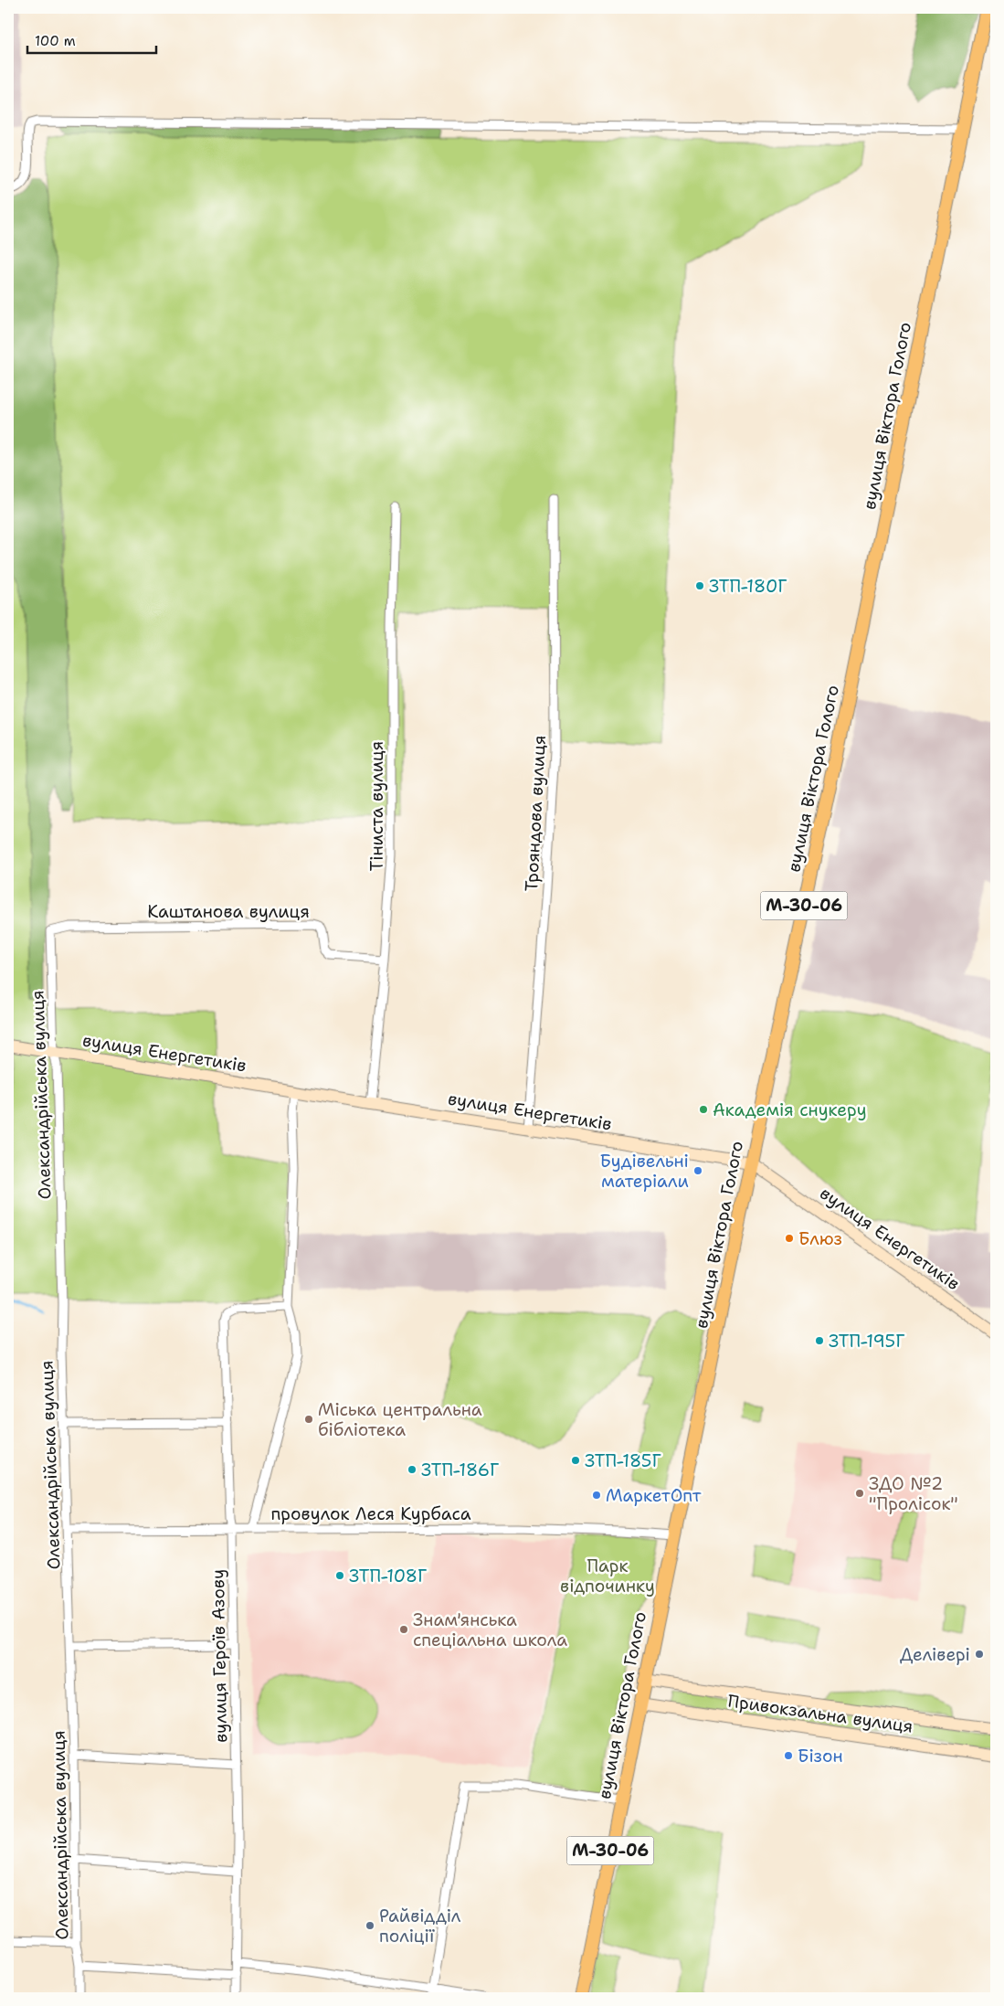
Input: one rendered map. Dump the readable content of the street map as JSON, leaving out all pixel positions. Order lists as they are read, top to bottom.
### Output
{
  "streets": {
    "main road": ["вулиця Віктора Голого", "М-30-06"],
    "street": [
      "Тіниста вулиця",
      "Трояндова вулиця",
      "Каштанова вулиця",
      "вулиця Енергетиків",
      "Олександрійська вулиця",
      "провулок Леся Курбаса",
      "вулиця Героїв Азову",
      "Привокзальна вулиця"
    ]
  },
  "crossings": [
    ["вулиця Віктора Голого", "М-30-06"],
    ["вулиця Віктора Голого", "вулиця Енергетиків"],
    ["вулиця Віктора Голого", "провулок Леся Курбаса"],
    ["вулиця Віктора Голого", "Привокзальна вулиця"],
    ["Тіниста вулиця", "Каштанова вулиця"],
    ["Тіниста вулиця", "вулиця Енергетиків"],
    ["Трояндова вулиця", "вулиця Енергетиків"],
    ["Каштанова вулиця", "Олександрійська вулиця"],
    ["вулиця Енергетиків", "Олександрійська вулиця"],
    ["Олександрійська вулиця", "провулок Леся Курбаса"],
    ["провулок Леся Курбаса", "вулиця Героїв Азову"]
  ],
  "parks": ["Парк відпочинку"],
  "places": [
    "ЗТП-180Г",
    "Академія снукеру",
    "Будівельні матеріали",
    "Блюз",
    "ЗТП-195Г",
    "Міська центральна бібліотека",
    "ЗТП-185Г",
    "ЗТП-186Г",
    "ЗДО №2 \"Пролісок\"",
    "МаркетОпт",
    "ЗТП-108Г",
    "Знам'янська спеціальна школа",
    "Делівері",
    "Бізон",
    "Райвідділ поліції"
  ],
  "scale_bar": "100 m"
}
